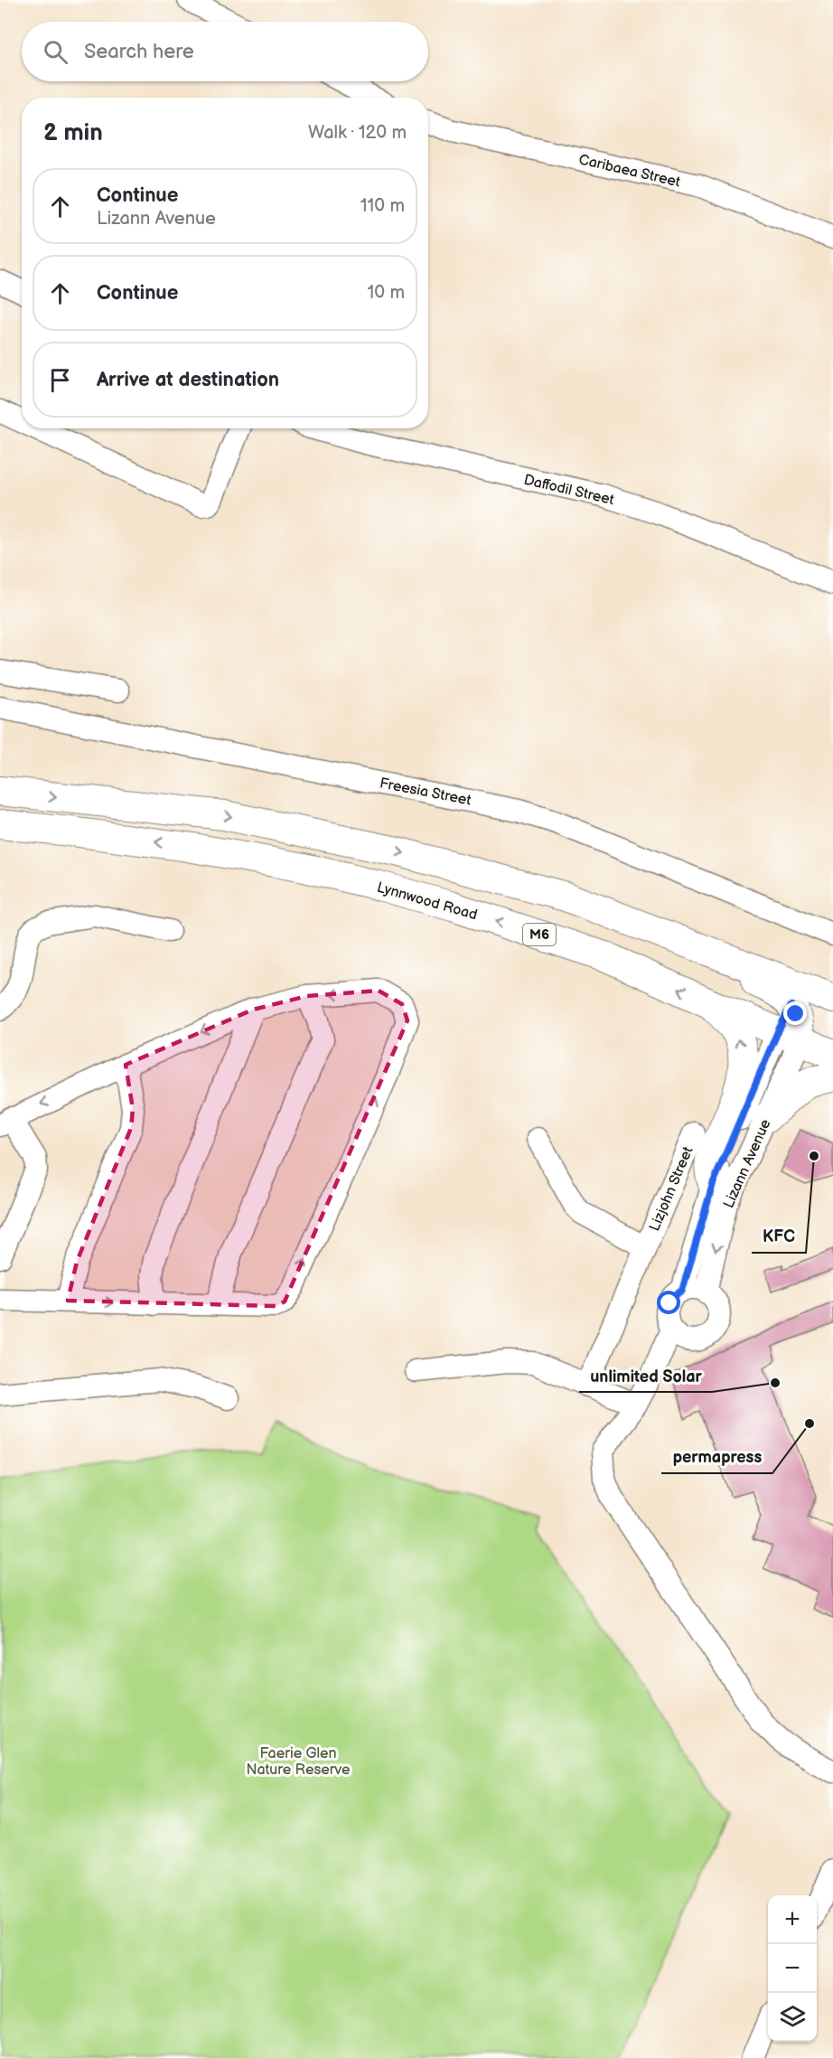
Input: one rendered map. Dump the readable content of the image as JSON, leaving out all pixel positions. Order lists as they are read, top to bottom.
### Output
{
  "streets": {
    "main road": ["Lynnwood Road", "M6"],
    "street": [
      "Caribaea Street",
      "Daffodil Street",
      "Freesia Street",
      "Lizann Avenue",
      "Lizjohn Street"
    ]
  },
  "crossings": [
    ["Lynnwood Road", "Lizann Avenue"]
  ],
  "parks": ["Faerie Glen Nature Reserve"],
  "places": ["KFC", "unlimited Solar", "permapress"],
  "page": {
    "search": "Search here",
    "heading": ["2 min", "Walk · 120 m"],
    "list": [
      ["Continue", "Lizann Avenue", "110 m"],
      ["Continue", "10 m"],
      "Arrive at destination"
    ],
    "map_buttons": ["+", "−"]
  }
}
